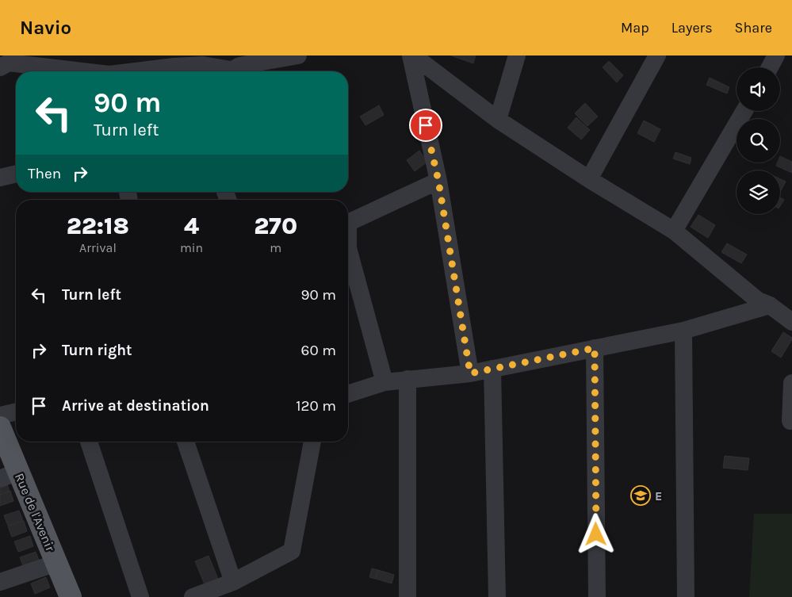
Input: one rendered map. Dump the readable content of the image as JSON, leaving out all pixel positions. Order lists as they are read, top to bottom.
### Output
{
  "streets": {
    "main road": ["Rue de l'Avenir"]
  },
  "places": {
    "school or university": ["E"]
  },
  "page": {
    "header": "Navio",
    "nav": ["Map", "Layers", "Share"],
    "turn": ["90 m", "Turn left"],
    "then": "Then",
    "eta": [
      "22:18",
      "Arrival",
      "4",
      "min",
      "270",
      "m"
    ],
    "list": [
      {
        "name": "Turn left",
        "value": "90 m"
      },
      {
        "name": "Turn right",
        "value": "60 m"
      },
      {
        "name": "Arrive at destination",
        "value": "120 m"
      }
    ]
  }
}
